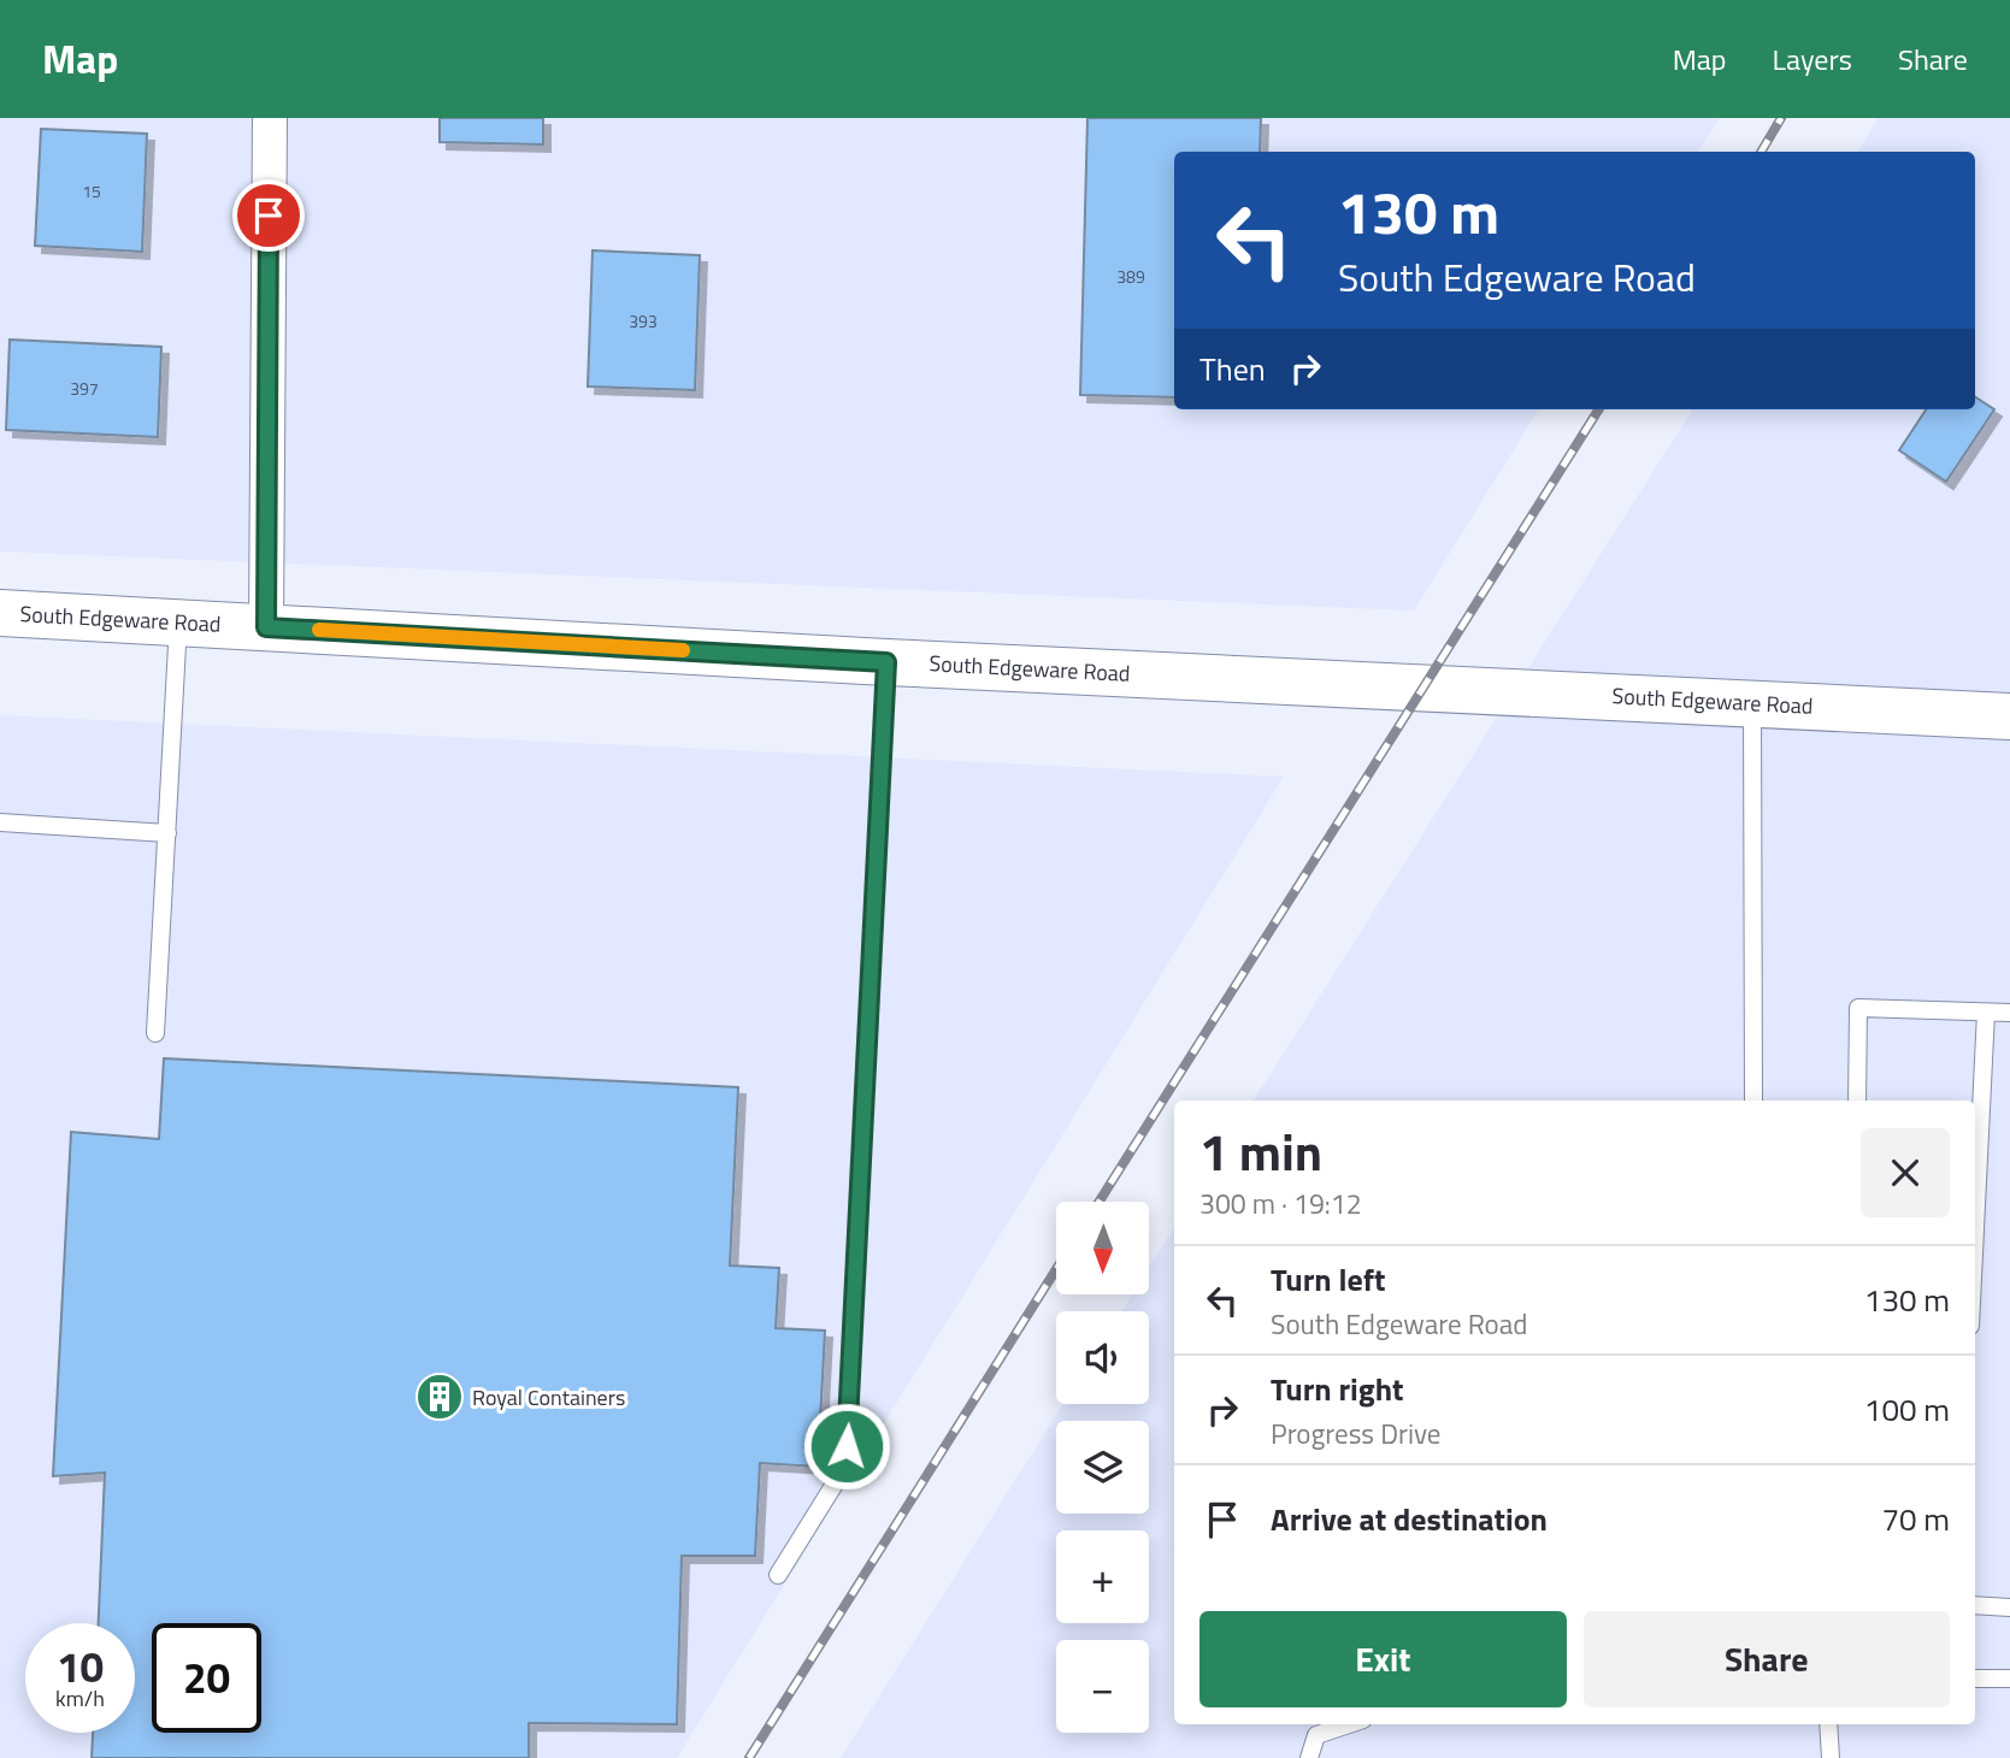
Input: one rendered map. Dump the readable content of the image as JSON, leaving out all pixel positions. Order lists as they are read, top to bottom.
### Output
{
  "streets": {
    "main road": ["South Edgeware Road"]
  },
  "places": {
    "building": ["Royal Containers"]
  },
  "house_numbers": [
    "15",
    "389",
    "393",
    "397"
  ],
  "north": "bottom",
  "page": {
    "header": "Map",
    "nav": ["Map", "Layers", "Share"],
    "turn": ["130 m", "South Edgeware Road"],
    "then": "Then",
    "heading": ["1 min", "300 m · 19:12"],
    "map_buttons": ["+", "−"],
    "list": [
      {
        "name": "Turn left",
        "note": "South Edgeware Road",
        "value": "130 m"
      },
      {
        "name": "Turn right",
        "note": "Progress Drive",
        "value": "100 m"
      },
      {
        "name": "Arrive at destination",
        "value": "70 m"
      }
    ],
    "buttons": ["Exit", "Share"],
    "speed": "10 km/h",
    "limit": "20"
  }
}
